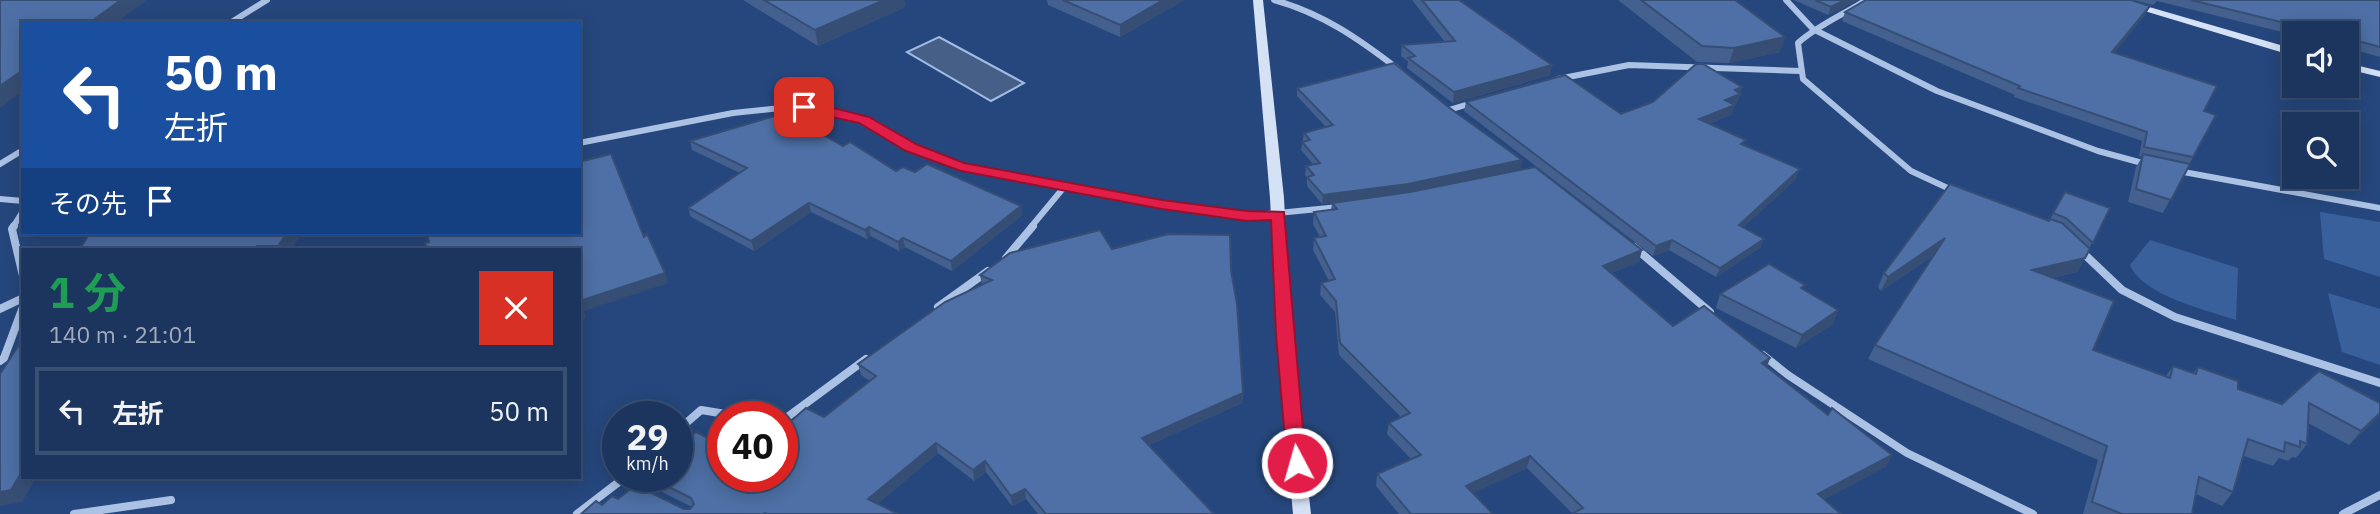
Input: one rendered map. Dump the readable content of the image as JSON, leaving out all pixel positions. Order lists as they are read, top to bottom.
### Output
{
  "page": {
    "turn": ["50 m", "左折"],
    "then": "その先",
    "heading": ["1 分", "140 m · 21:01"],
    "list": [
      {
        "name": "左折",
        "value": "50 m"
      }
    ],
    "speed": "29 km/h",
    "limit": "40"
  }
}
